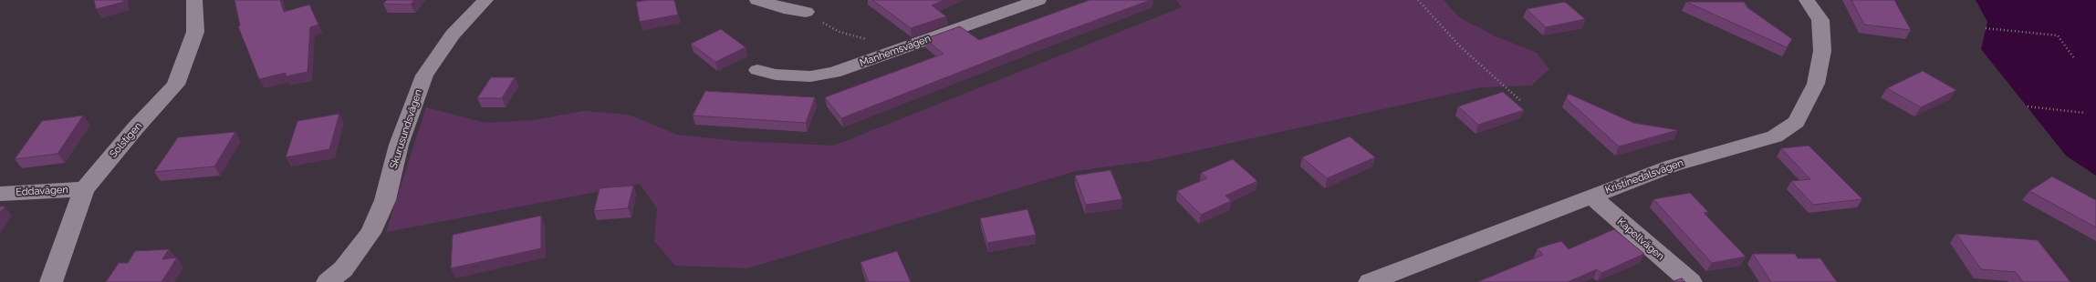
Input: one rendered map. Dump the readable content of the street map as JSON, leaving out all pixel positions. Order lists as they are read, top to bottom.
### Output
{
  "streets": {
    "street": [
      "Manhemsvägen",
      "Skurusundsvägen",
      "Solstigen",
      "Kristinedalsvägen",
      "Eddavägen",
      "Kapellvägen"
    ]
  },
  "crossings": [
    ["Solstigen", "Eddavägen"],
    ["Kristinedalsvägen", "Kapellvägen"]
  ]
}
